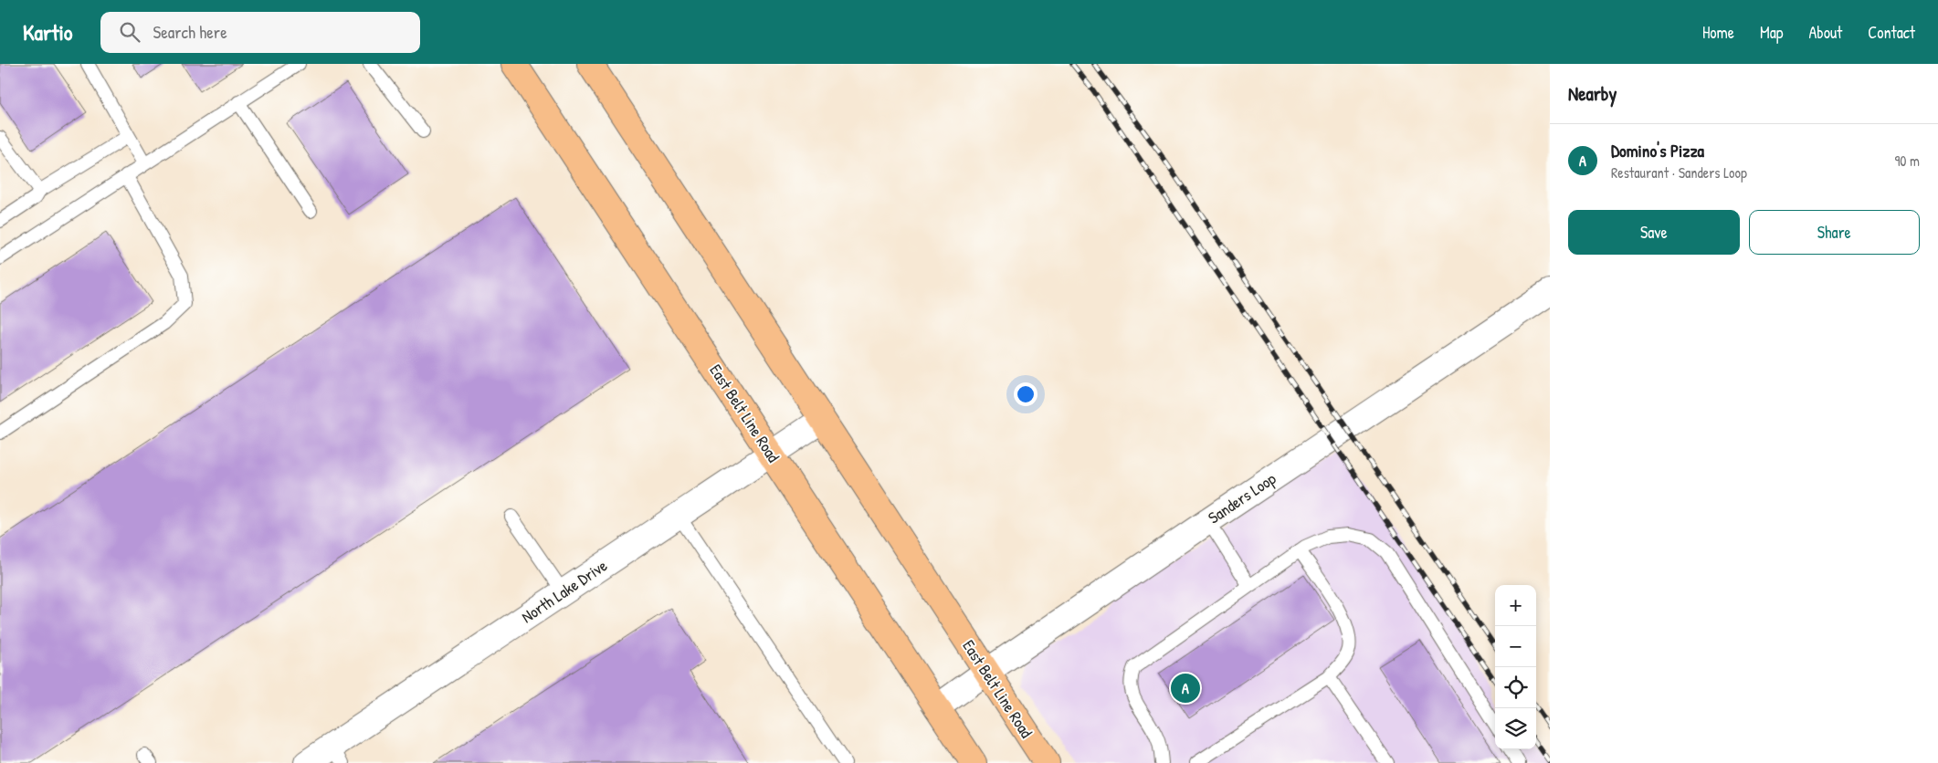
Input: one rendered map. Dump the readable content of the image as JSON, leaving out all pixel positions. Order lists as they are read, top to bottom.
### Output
{
  "streets": {
    "main road": ["East Belt Line Road"],
    "street": ["Sanders Loop", "North Lake Drive"]
  },
  "crossings": [
    ["East Belt Line Road", "Sanders Loop"],
    ["East Belt Line Road", "North Lake Drive"]
  ],
  "page": {
    "header": "Kartio",
    "search": "Search here",
    "nav": [
      "Home",
      "Map",
      "About",
      "Contact"
    ],
    "heading": "Nearby",
    "list": [
      {
        "mark": "A",
        "name": "Domino's Pizza",
        "note": "Restaurant · Sanders Loop",
        "value": "90 m"
      }
    ],
    "buttons": ["Save", "Share"],
    "map_buttons": ["+", "−"],
    "pins": "A"
  }
}
